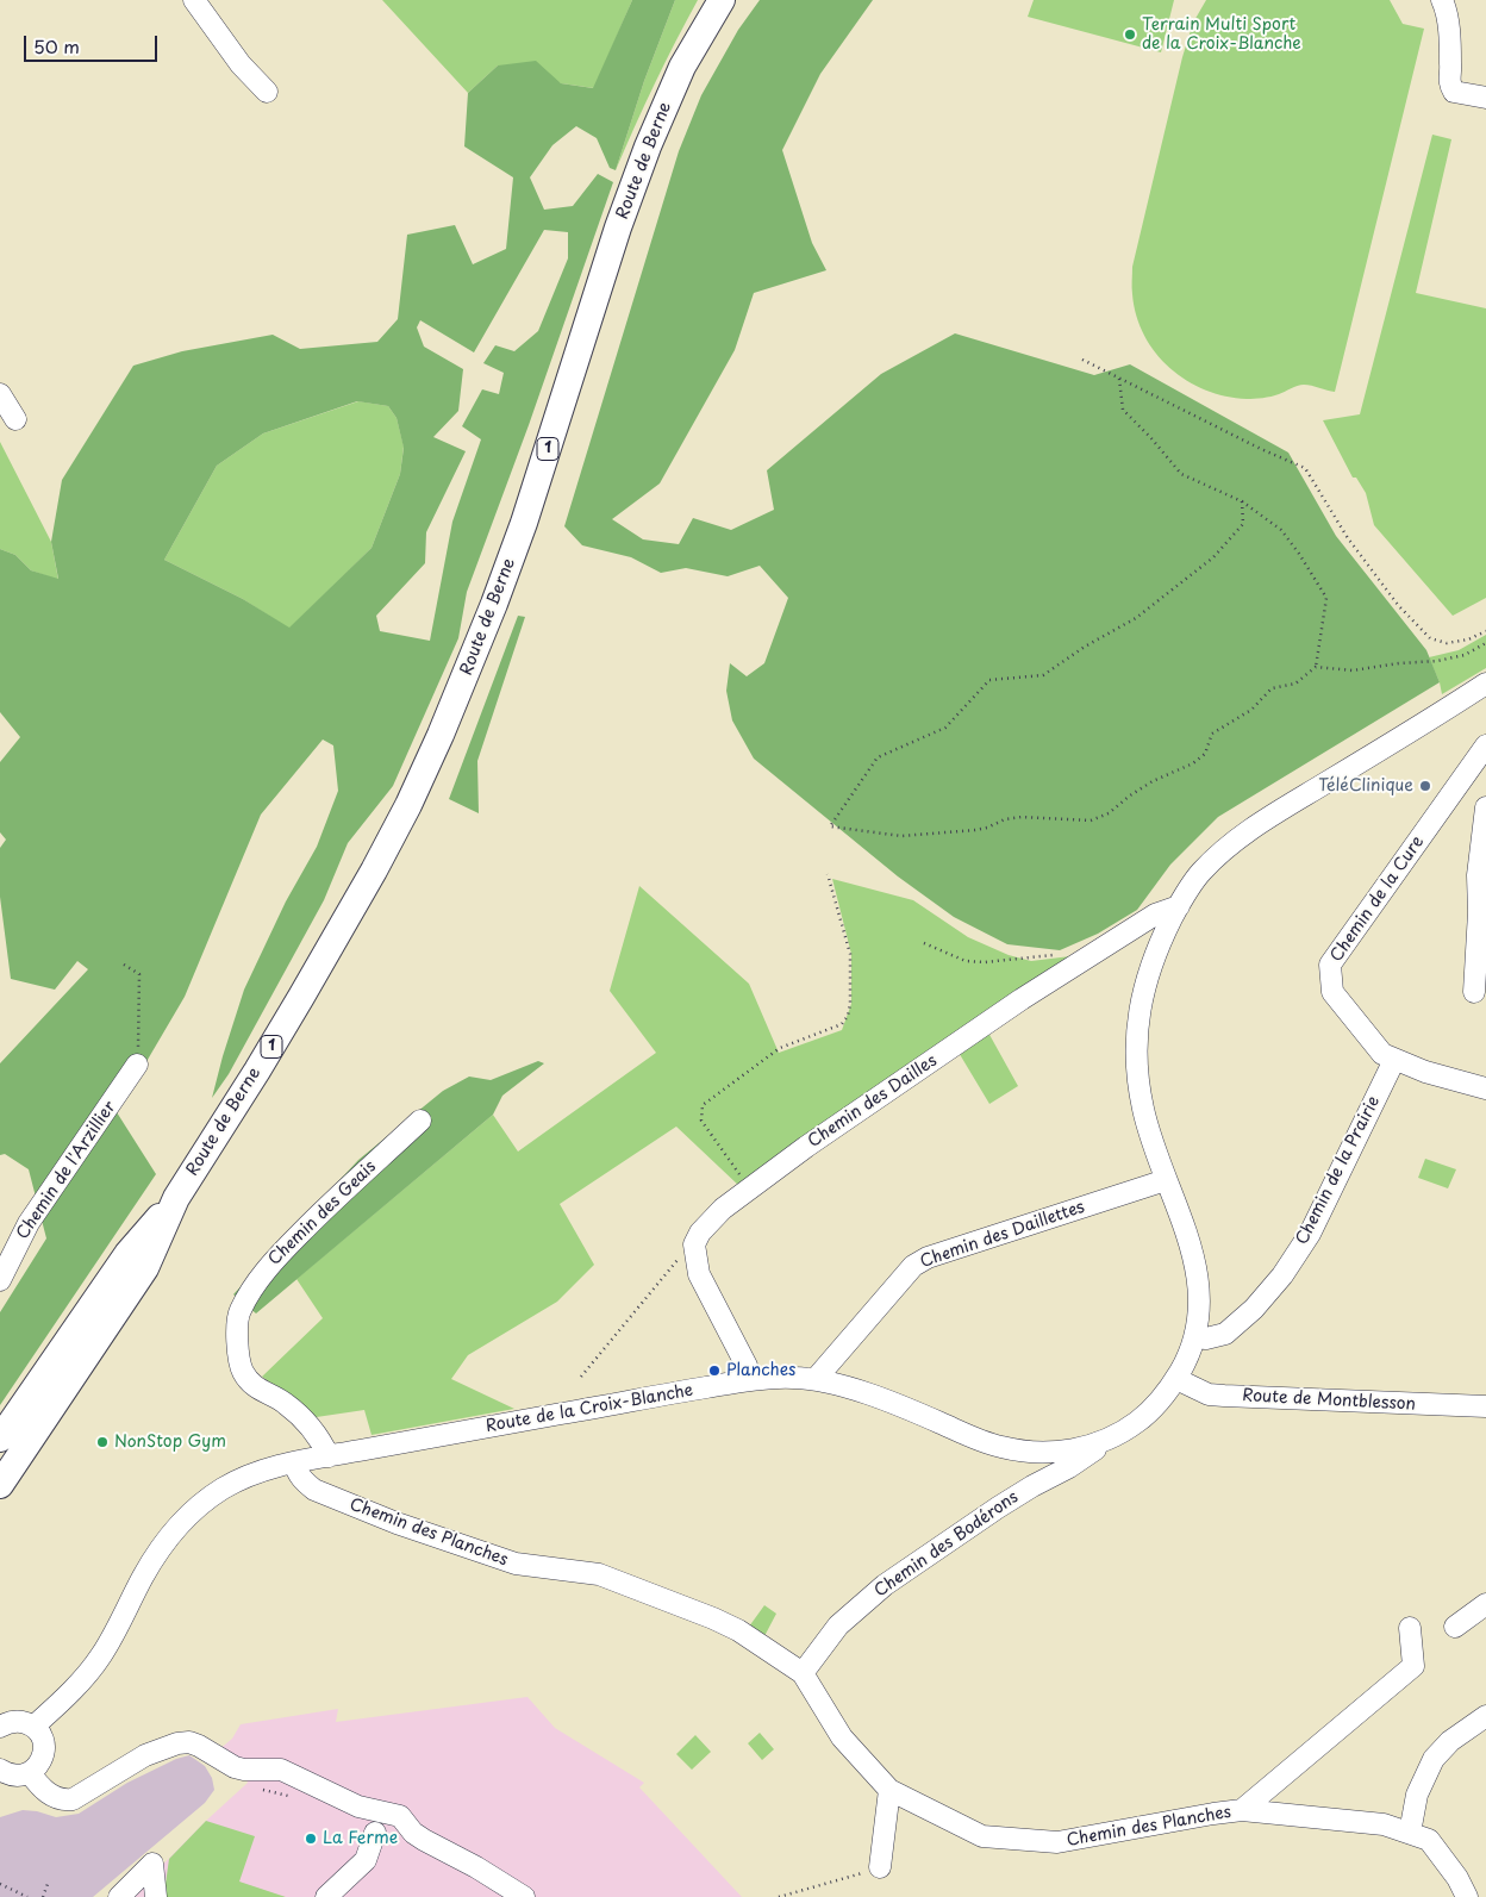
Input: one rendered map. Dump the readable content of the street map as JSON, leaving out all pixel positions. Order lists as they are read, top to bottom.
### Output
{
  "streets": {
    "main road": ["Route de Berne", "1"],
    "street": [
      "Chemin de la Cure",
      "Chemin des Dailles",
      "Chemin de l'Arzillier",
      "Chemin de la Prairie",
      "Chemin des Geais",
      "Chemin des Daillettes",
      "Route de Montblesson",
      "Route de la Croix-Blanche",
      "Chemin des Planches",
      "Chemin des Bodérons"
    ]
  },
  "crossings": [
    ["Chemin de la Cure", "Chemin de la Prairie"],
    ["Chemin des Dailles", "Route de la Croix-Blanche"],
    ["Chemin de la Prairie", "Route de la Croix-Blanche"],
    ["Chemin des Geais", "Route de la Croix-Blanche"],
    ["Chemin des Daillettes", "Route de la Croix-Blanche"],
    ["Route de Montblesson", "Route de la Croix-Blanche"],
    ["Route de la Croix-Blanche", "Chemin des Planches"],
    ["Route de la Croix-Blanche", "Chemin des Bodérons"],
    ["Chemin des Planches", "Chemin des Bodérons"]
  ],
  "places": [
    "Terrain Multi Sport de la Croix-Blanche",
    "TéléClinique",
    "Planches",
    "NonStop Gym",
    "La Ferme"
  ],
  "scale_bar": "50 m"
}
